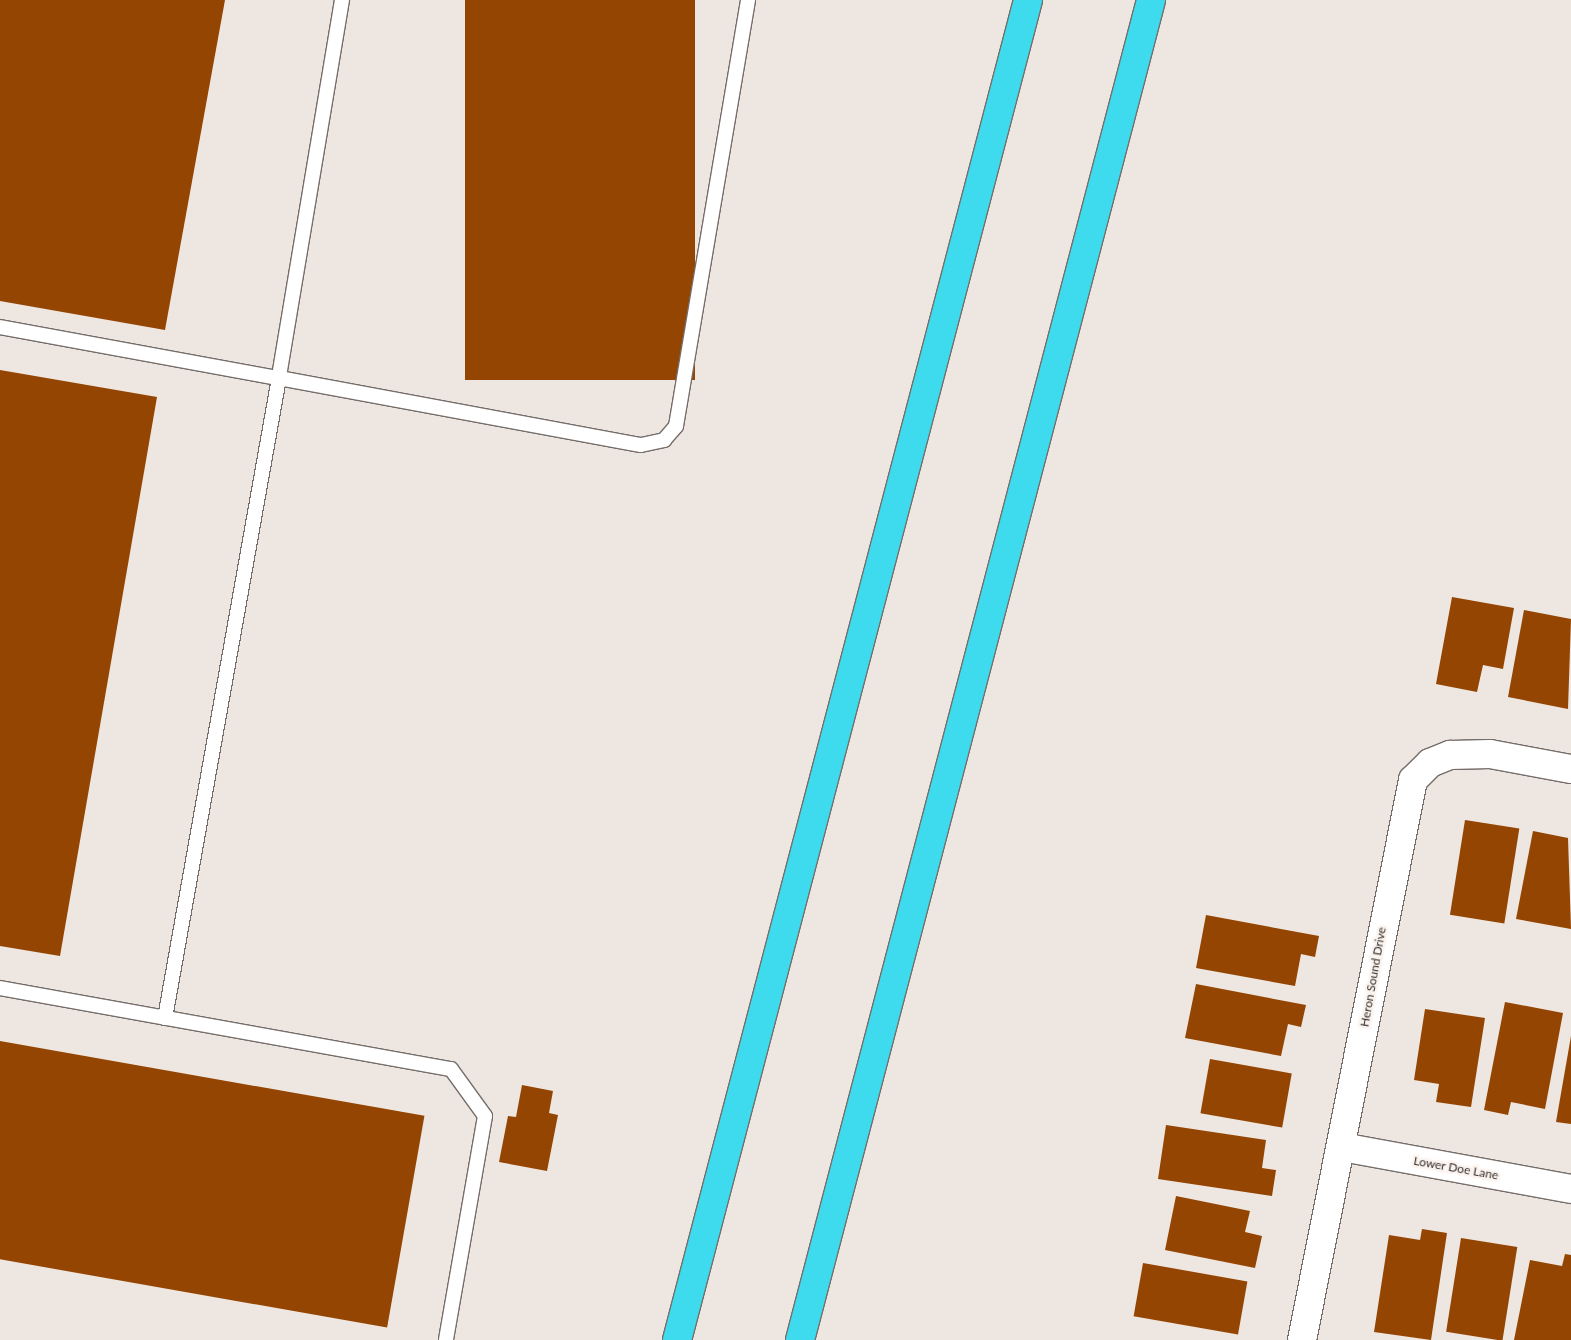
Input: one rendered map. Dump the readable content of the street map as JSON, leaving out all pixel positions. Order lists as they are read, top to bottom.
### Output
{
  "streets": {
    "street": ["Heron Sound Drive", "Lower Doe Lane"]
  },
  "crossings": [
    ["Heron Sound Drive", "Lower Doe Lane"]
  ]
}
